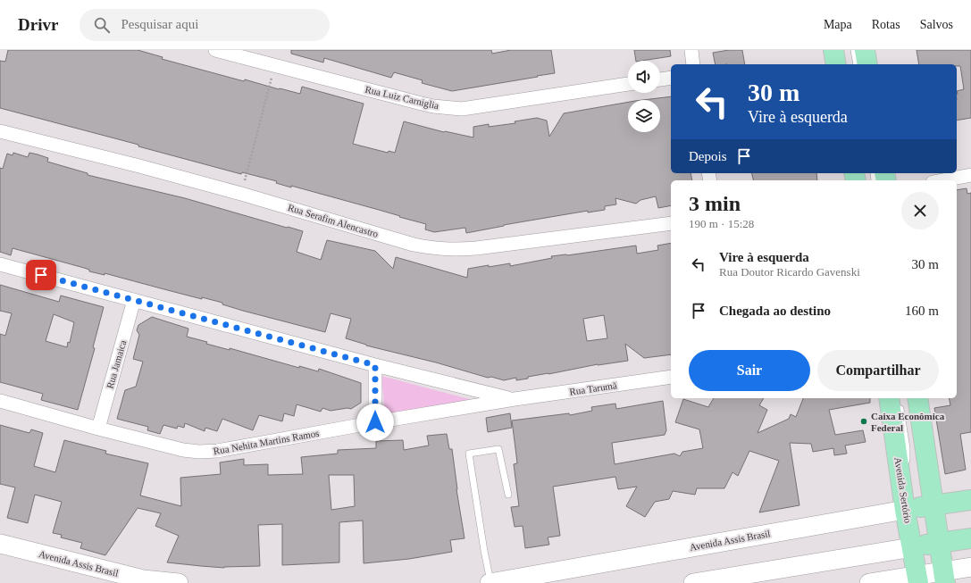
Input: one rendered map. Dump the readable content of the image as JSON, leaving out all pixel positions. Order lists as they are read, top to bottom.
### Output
{
  "streets": {
    "main road": ["Avenida Sertório", "Avenida Assis Brasil"],
    "street": [
      "Rua Luiz Carniglia",
      "Rua Serafim Alencastro",
      "Rua Jamaica",
      "Rua Tarumã",
      "Rua Nehita Martins Ramos"
    ]
  },
  "crossings": [
    ["Rua Jamaica", "Rua Nehita Martins Ramos"],
    ["Rua Tarumã", "Rua Nehita Martins Ramos"],
    ["Avenida Sertório", "Avenida Assis Brasil"]
  ],
  "places": ["Caixa Econômica Federal"],
  "page": {
    "header": "Drivr",
    "search": "Pesquisar aqui",
    "nav": ["Mapa", "Rotas", "Salvos"],
    "turn": ["30 m", "Vire à esquerda"],
    "then": "Depois",
    "heading": ["3 min", "190 m · 15:28"],
    "list": [
      {
        "name": "Vire à esquerda",
        "note": "Rua Doutor Ricardo Gavenski",
        "value": "30 m"
      },
      {
        "name": "Chegada ao destino",
        "value": "160 m"
      }
    ],
    "buttons": ["Sair", "Compartilhar"]
  }
}
